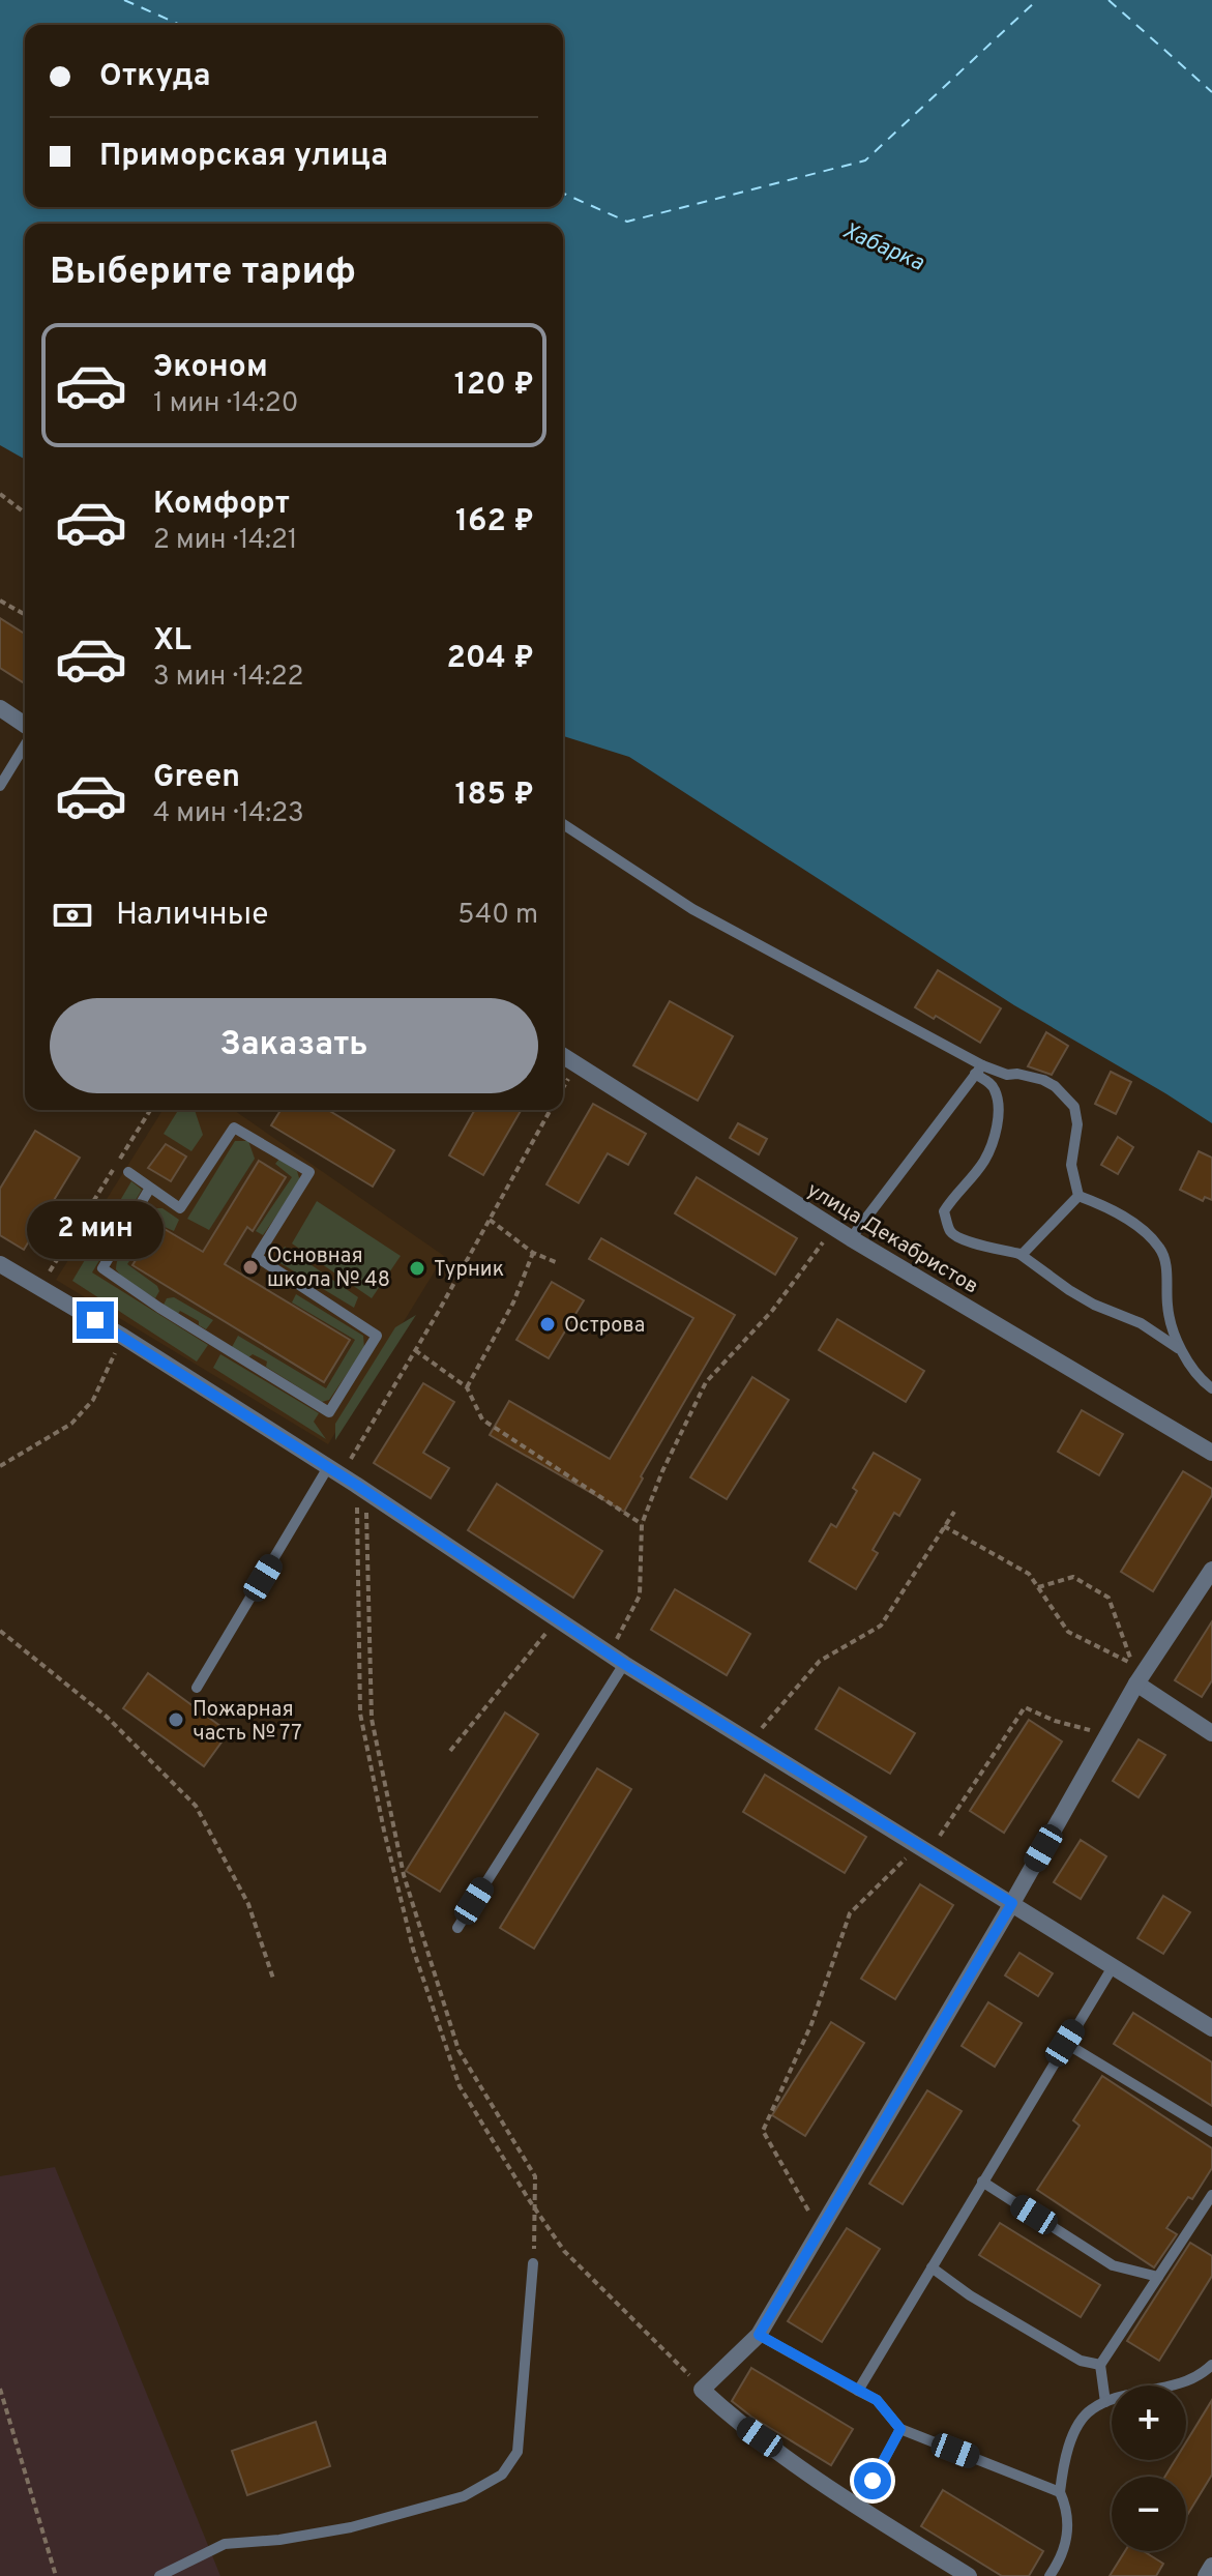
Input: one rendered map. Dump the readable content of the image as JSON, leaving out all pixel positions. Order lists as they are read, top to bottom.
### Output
{
  "streets": {
    "street": ["улица Декабристов"]
  },
  "water": ["Хабарка"],
  "places": [
    "Основная школа № 48",
    "Турник",
    "Острова",
    "Пожарная часть № 77"
  ],
  "page": {
    "banner": ["Откуда", "Приморская улица"],
    "heading": "Выберите тариф",
    "list": [
      {
        "name": "Эконом",
        "note": "1 мин · 14:20",
        "value": "120 ₽"
      },
      {
        "name": "Комфорт",
        "note": "2 мин · 14:21",
        "value": "162 ₽"
      },
      {
        "name": "XL",
        "note": "3 мин · 14:22",
        "value": "204 ₽"
      },
      {
        "name": "Green",
        "note": "4 мин · 14:23",
        "value": "185 ₽"
      }
    ],
    "pay": ["Наличные", "540 m"],
    "buttons": "Заказать",
    "bubble": "2 мин",
    "map_buttons": ["+", "−"]
  }
}
